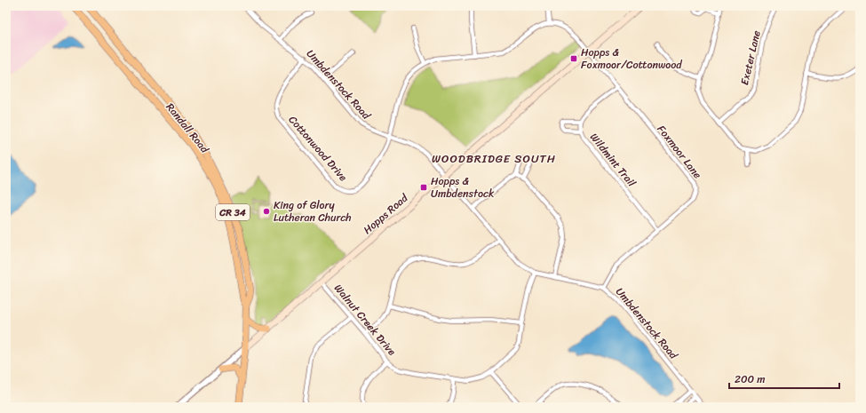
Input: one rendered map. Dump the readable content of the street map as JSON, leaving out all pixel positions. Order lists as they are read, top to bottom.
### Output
{
  "streets": {
    "main road": ["Randall Road", "CR 34", "Hopps Road"],
    "street": [
      "Exeter Lane",
      "Umbdenstock Road",
      "Cottonwood Drive",
      "Foxmoor Lane",
      "Wildmint Trail",
      "Walnut Creek Drive"
    ]
  },
  "crossings": [
    ["Umbdenstock Road", "Cottonwood Drive"],
    ["Umbdenstock Road", "Foxmoor Lane"],
    ["Umbdenstock Road", "Hopps Road"],
    ["Umbdenstock Road", "Walnut Creek Drive"],
    ["Randall Road", "Hopps Road"],
    ["Foxmoor Lane", "Wildmint Trail"],
    ["Foxmoor Lane", "Hopps Road"],
    ["Hopps Road", "Walnut Creek Drive"]
  ],
  "districts": ["WOODBRIDGE SOUTH"],
  "places": {
    "transit": ["Hopps & Foxmoor/Cottonwood", "Hopps & Umbdenstock"],
    "other": ["King of Glory Lutheran Church"]
  },
  "scale_bar": "200 m"
}
